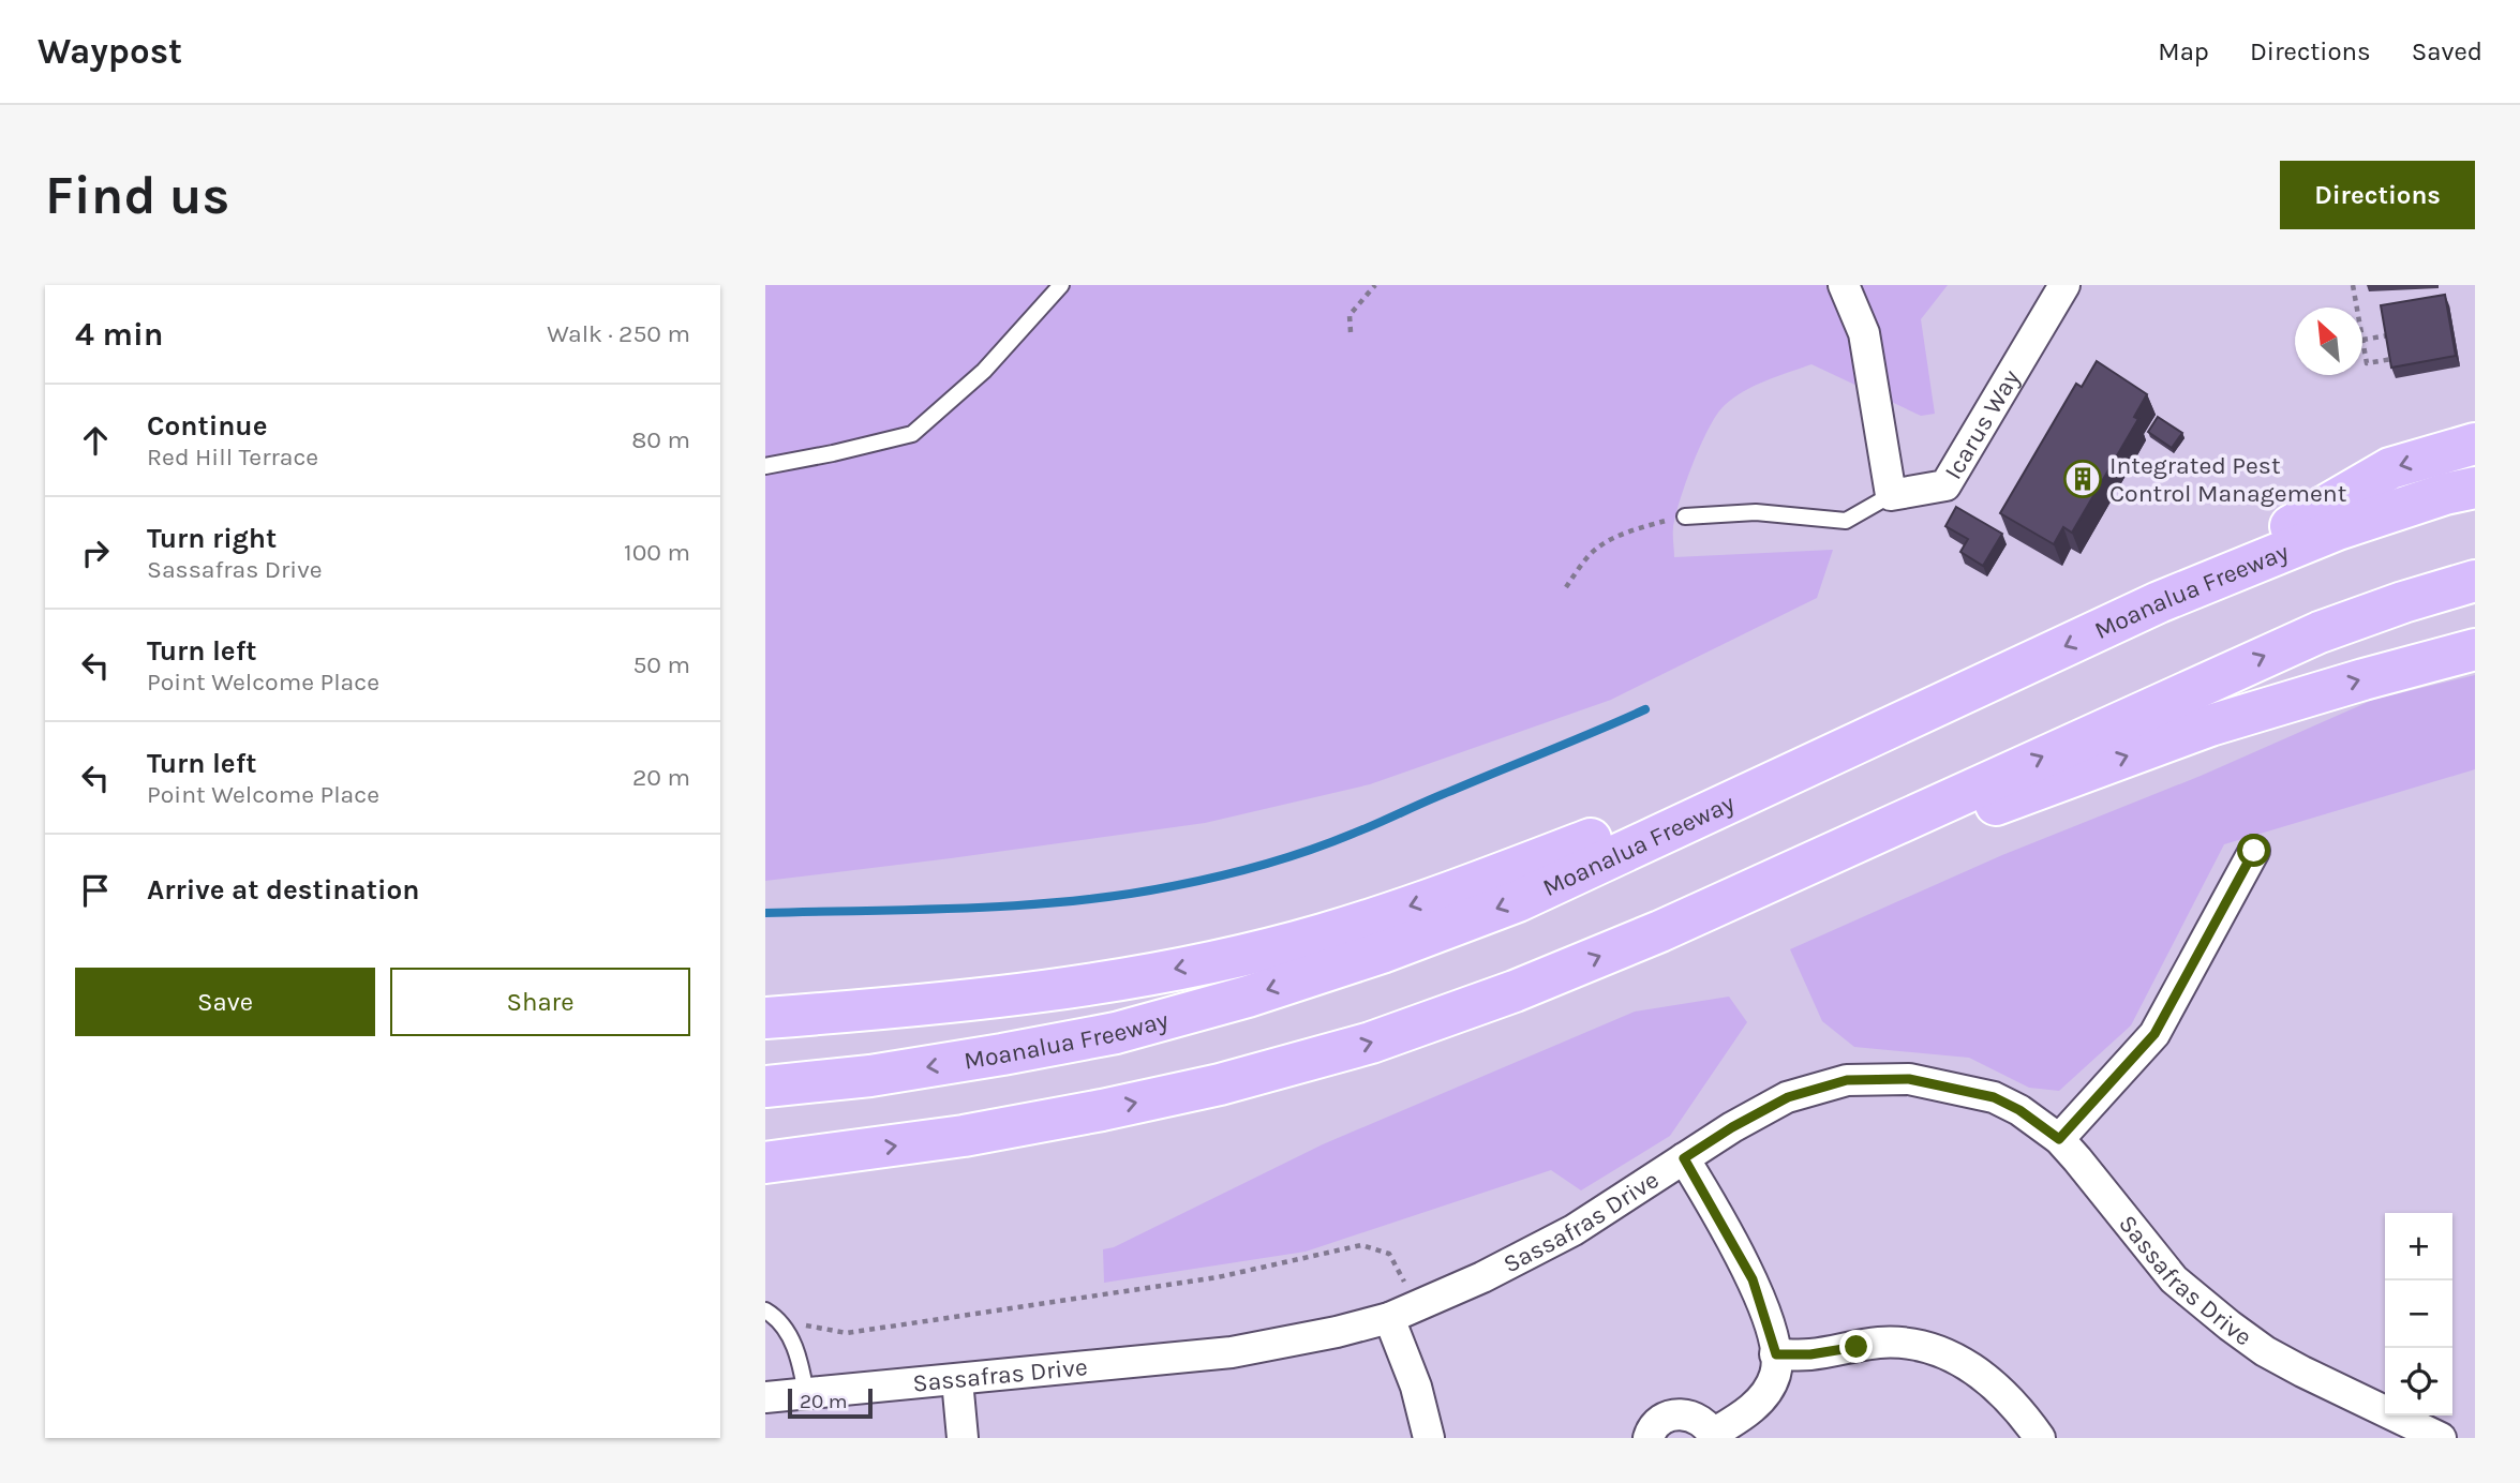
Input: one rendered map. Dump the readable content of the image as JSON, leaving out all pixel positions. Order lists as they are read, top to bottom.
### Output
{
  "streets": {
    "highway": ["Moanalua Freeway"],
    "street": ["Icarus Way", "Sassafras Drive"]
  },
  "places": {
    "building": ["Integrated Pest Control Management"]
  },
  "scale_bar": "20 m",
  "north": "top left",
  "page": {
    "header": "Waypost",
    "nav": ["Map", "Directions", "Saved"],
    "buttons": [
      "Directions",
      ["Save", "Share"]
    ],
    "title": "Find us",
    "heading": ["4 min", "Walk · 250 m"],
    "list": [
      ["Continue", "Red Hill Terrace", "80 m"],
      ["Turn right", "Sassafras Drive", "100 m"],
      ["Turn left", "Point Welcome Place", "50 m"],
      ["Turn left", "Point Welcome Place", "20 m"],
      "Arrive at destination"
    ],
    "map_buttons": ["+", "−"],
    "scale": "20 m"
  }
}
